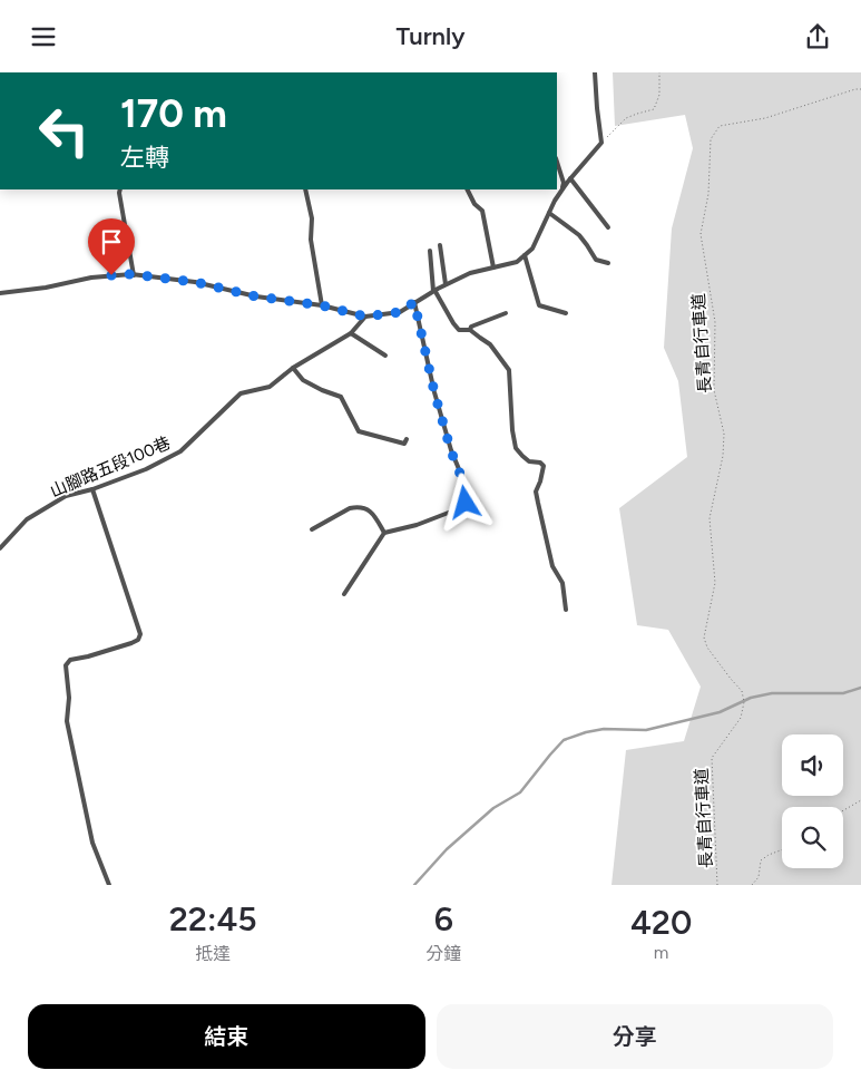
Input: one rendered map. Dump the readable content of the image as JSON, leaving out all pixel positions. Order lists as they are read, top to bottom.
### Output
{
  "streets": {
    "lane": ["山腳路五段100巷"],
    "path": ["長青自行車道"]
  },
  "page": {
    "header": "Turnly",
    "turn": ["170 m", "左轉"],
    "eta": [
      "22:45",
      "抵達",
      "6",
      "分鐘",
      "420",
      "m"
    ],
    "buttons": ["結束", "分享"]
  }
}
